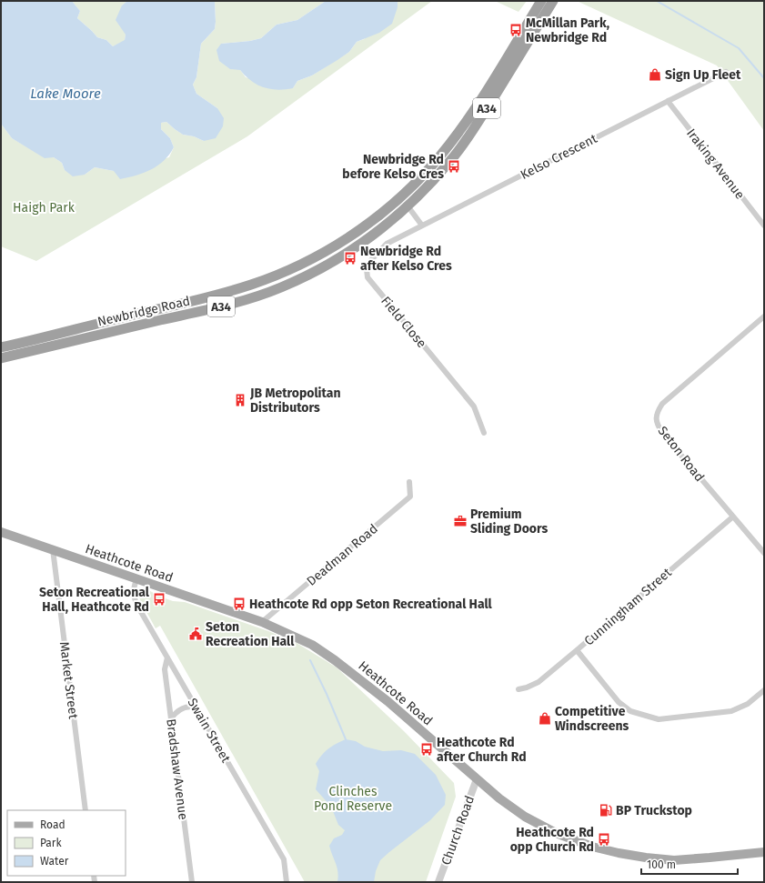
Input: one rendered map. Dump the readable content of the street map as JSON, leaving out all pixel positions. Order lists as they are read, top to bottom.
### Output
{
  "streets": {
    "highway": ["A34", "Newbridge Road"],
    "main road": ["Heathcote Road"],
    "street": [
      "Kelso Crescent",
      "Iraking Avenue",
      "Field Close",
      "Seton Road",
      "Deadman Road",
      "Cunningham Street",
      "Market Street",
      "Swain Street",
      "Bradshaw Avenue",
      "Church Road"
    ]
  },
  "crossings": [
    ["Kelso Crescent", "Iraking Avenue"],
    ["Kelso Crescent", "Field Close"],
    ["Seton Road", "Cunningham Street"],
    ["Deadman Road", "Heathcote Road"],
    ["Heathcote Road", "Market Street"],
    ["Heathcote Road", "Swain Street"],
    ["Heathcote Road", "Church Road"],
    ["Swain Street", "Bradshaw Avenue"]
  ],
  "water": ["Lake Moore"],
  "parks": ["Haigh Park", "Clinches Pond Reserve"],
  "places": {
    "bus stop": [
      "McMillan Park, Newbridge Rd",
      "Newbridge Rd before Kelso Cres",
      "Newbridge Rd after Kelso Cres",
      "Seton Recreational Hall, Heathcote Rd",
      "Heathcote Rd opp Seton Recreational Hall",
      "Heathcote Rd after Church Rd",
      "Heathcote Rd opp Church Rd"
    ],
    "shop": ["Sign Up Fleet", "Competitive Windscreens"],
    "building": ["JB Metropolitan Distributors"],
    "office": ["Premium Sliding Doors"],
    "public building": ["Seton Recreation Hall"],
    "fuel station": ["BP Truckstop"]
  },
  "legend": ["Road", "Park", "Water"],
  "scale_bar": "100 m"
}
